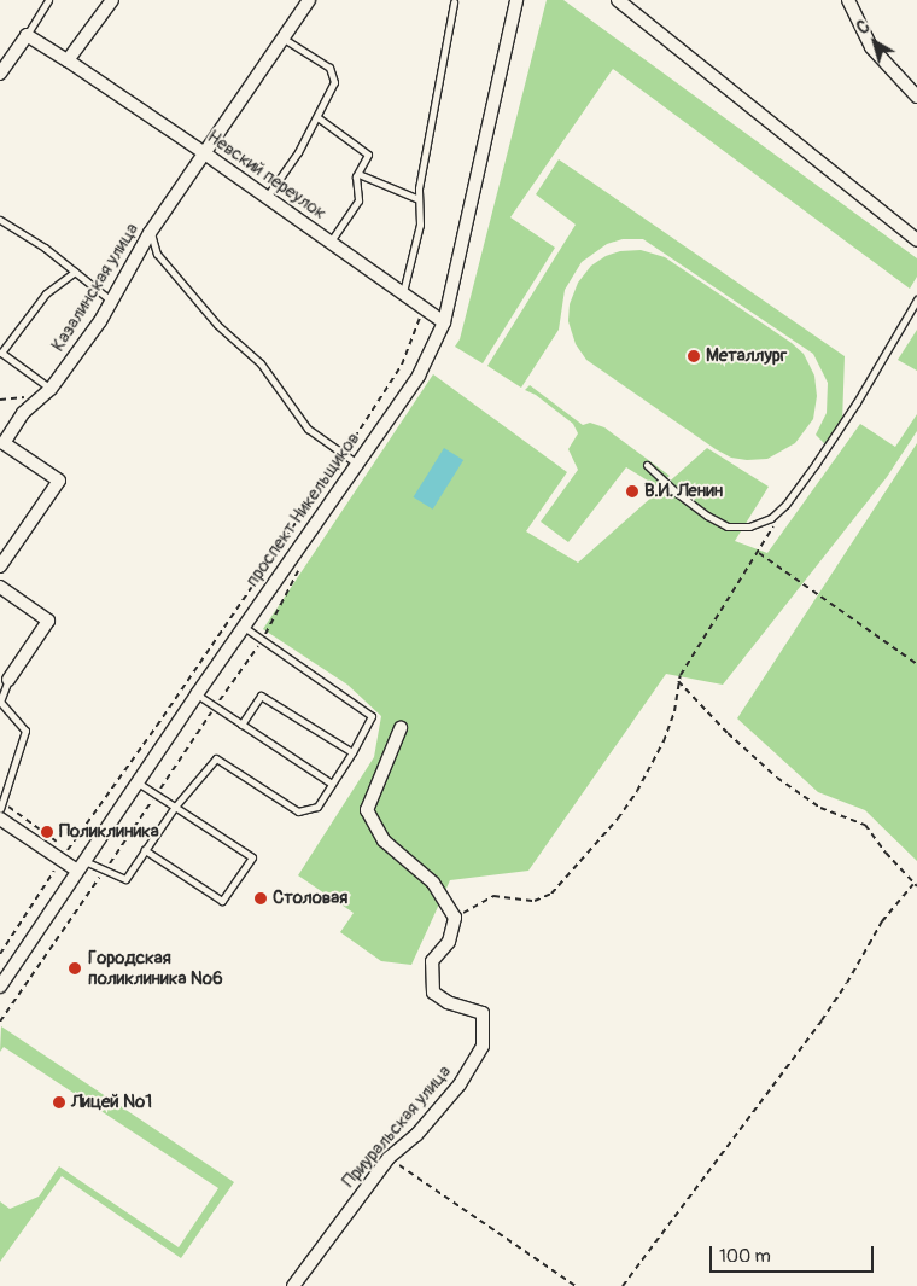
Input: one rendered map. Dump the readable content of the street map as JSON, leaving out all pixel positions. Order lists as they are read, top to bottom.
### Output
{
  "streets": {
    "street": [
      "Невский переулок",
      "Казалинская улица",
      "проспект Никельщиков",
      "Приуральская улица"
    ]
  },
  "crossings": [
    ["Невский переулок", "Казалинская улица"],
    ["Невский переулок", "проспект Никельщиков"]
  ],
  "places": [
    "Металлург",
    "В.И. Ленин",
    "Поликлиника",
    "Столовая",
    "Городская поликлиника №6",
    "Лицей №1"
  ],
  "scale_bar": "100 m",
  "north": "top left"
}
